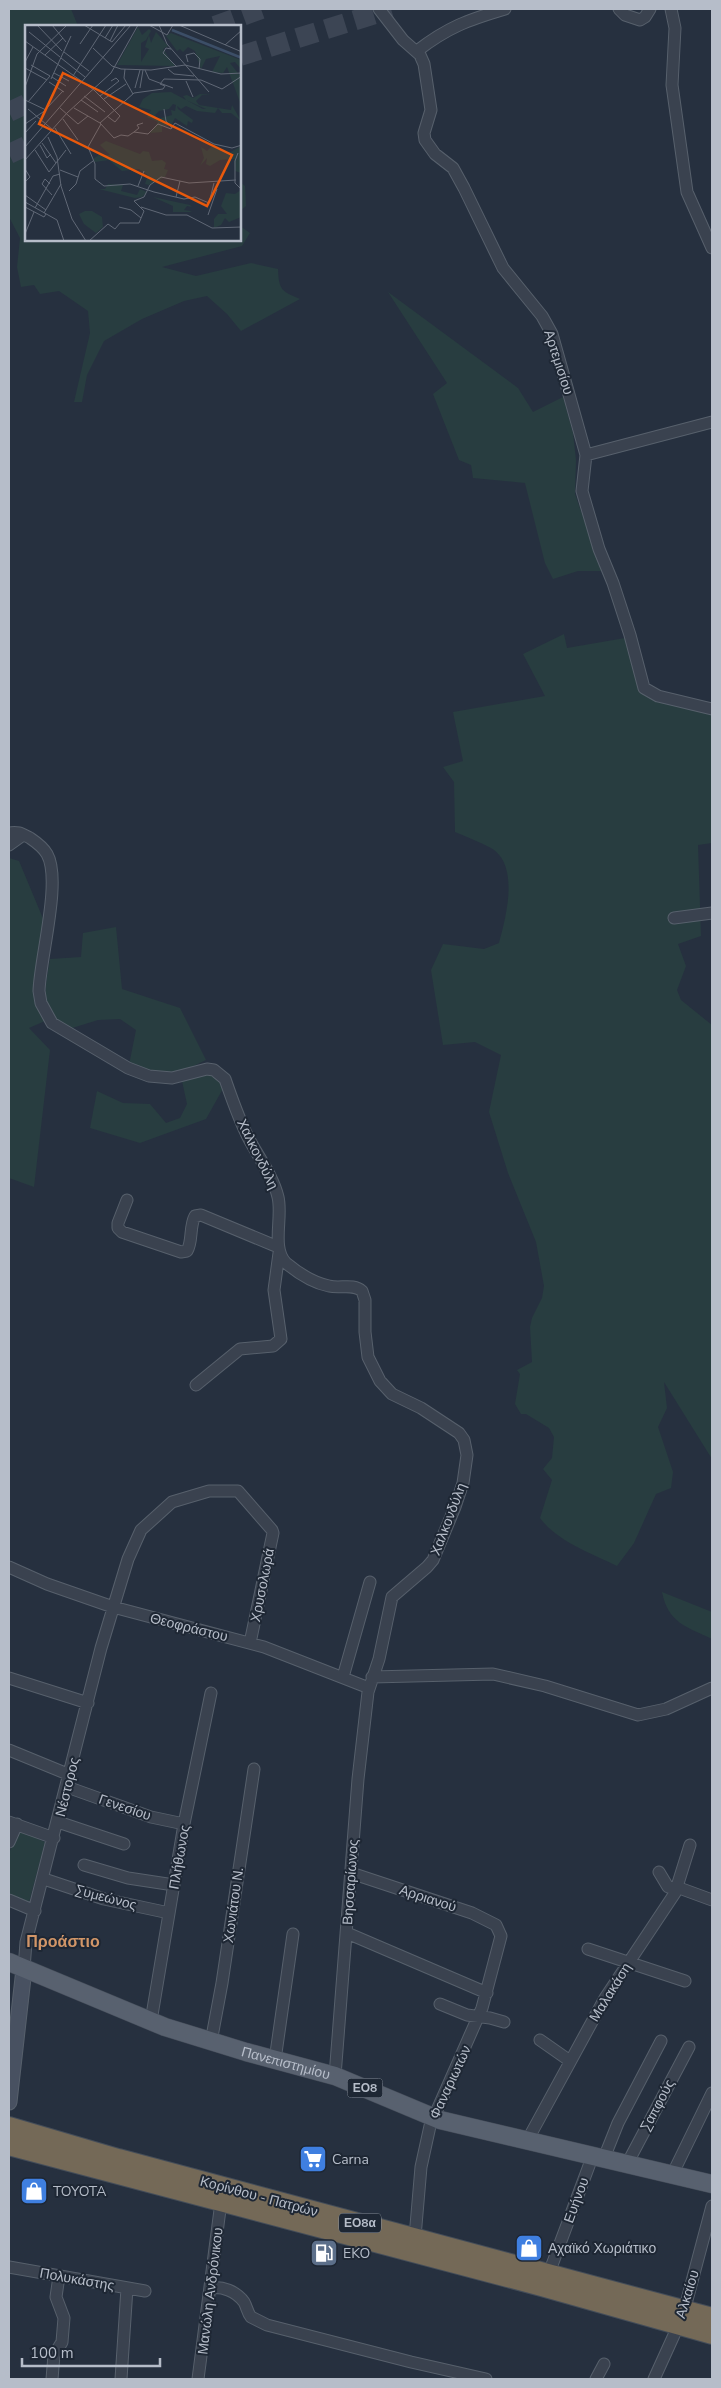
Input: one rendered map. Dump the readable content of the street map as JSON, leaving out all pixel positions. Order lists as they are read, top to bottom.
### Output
{
  "streets": {
    "highway": ["Κορίνθου - Πατρών", "ΕΟ8α"],
    "main road": ["Πανεπιστημίου", "ΕΟ8"],
    "street": [
      "Αρτεμισίου",
      "Χαλκονδύλη",
      "Χρυσολωρά",
      "Θεοφράστου",
      "Νέστορος",
      "Γενεσίου",
      "Πλήθωνος",
      "Βησσαρίωνος",
      "Συμεώνος",
      "Αρριανού",
      "Χωνιάτου Ν.",
      "Μαλακάση",
      "Φαναριωτών",
      "Σαπφούς",
      "Ευήνου",
      "Πολυκάστης",
      "Μανώλη Ανδρόνικου",
      "Αλκαίου"
    ]
  },
  "crossings": [
    ["Χαλκονδύλη", "Θεοφράστου"],
    ["Χαλκονδύλη", "Βησσαρίωνος"],
    ["Χρυσολωρά", "Θεοφράστου"],
    ["Χρυσολωρά", "Νέστορος"],
    ["Θεοφράστου", "Νέστορος"],
    ["Θεοφράστου", "Βησσαρίωνος"],
    ["Νέστορος", "Γενεσίου"],
    ["Νέστορος", "Συμεώνος"],
    ["Νέστορος", "Πανεπιστημίου"],
    ["Γενεσίου", "Πλήθωνος"],
    ["Πλήθωνος", "Συμεώνος"],
    ["Πλήθωνος", "Πανεπιστημίου"],
    ["Βησσαρίωνος", "Αρριανού"],
    ["Βησσαρίωνος", "Πανεπιστημίου"],
    ["Αρριανού", "Φαναριωτών"],
    ["Χωνιάτου Ν.", "Πανεπιστημίου"],
    ["Μαλακάση", "Πανεπιστημίου"],
    ["Πανεπιστημίου", "Φαναριωτών"],
    ["Πανεπιστημίου", "Σαπφούς"],
    ["Πανεπιστημίου", "Ευήνου"],
    ["Φαναριωτών", "Κορίνθου - Πατρών"],
    ["Κορίνθου - Πατρών", "Ευήνου"],
    ["Κορίνθου - Πατρών", "Μανώλη Ανδρόνικου"],
    ["Κορίνθου - Πατρών", "Αλκαίου"]
  ],
  "districts": ["Προάστιο"],
  "places": {
    "supermarket": ["Carna"],
    "shop": ["TOYOTA", "Αχαϊκό Χωριάτικο"],
    "fuel station": ["EKO"]
  },
  "scale_bar": "100 m"
}
